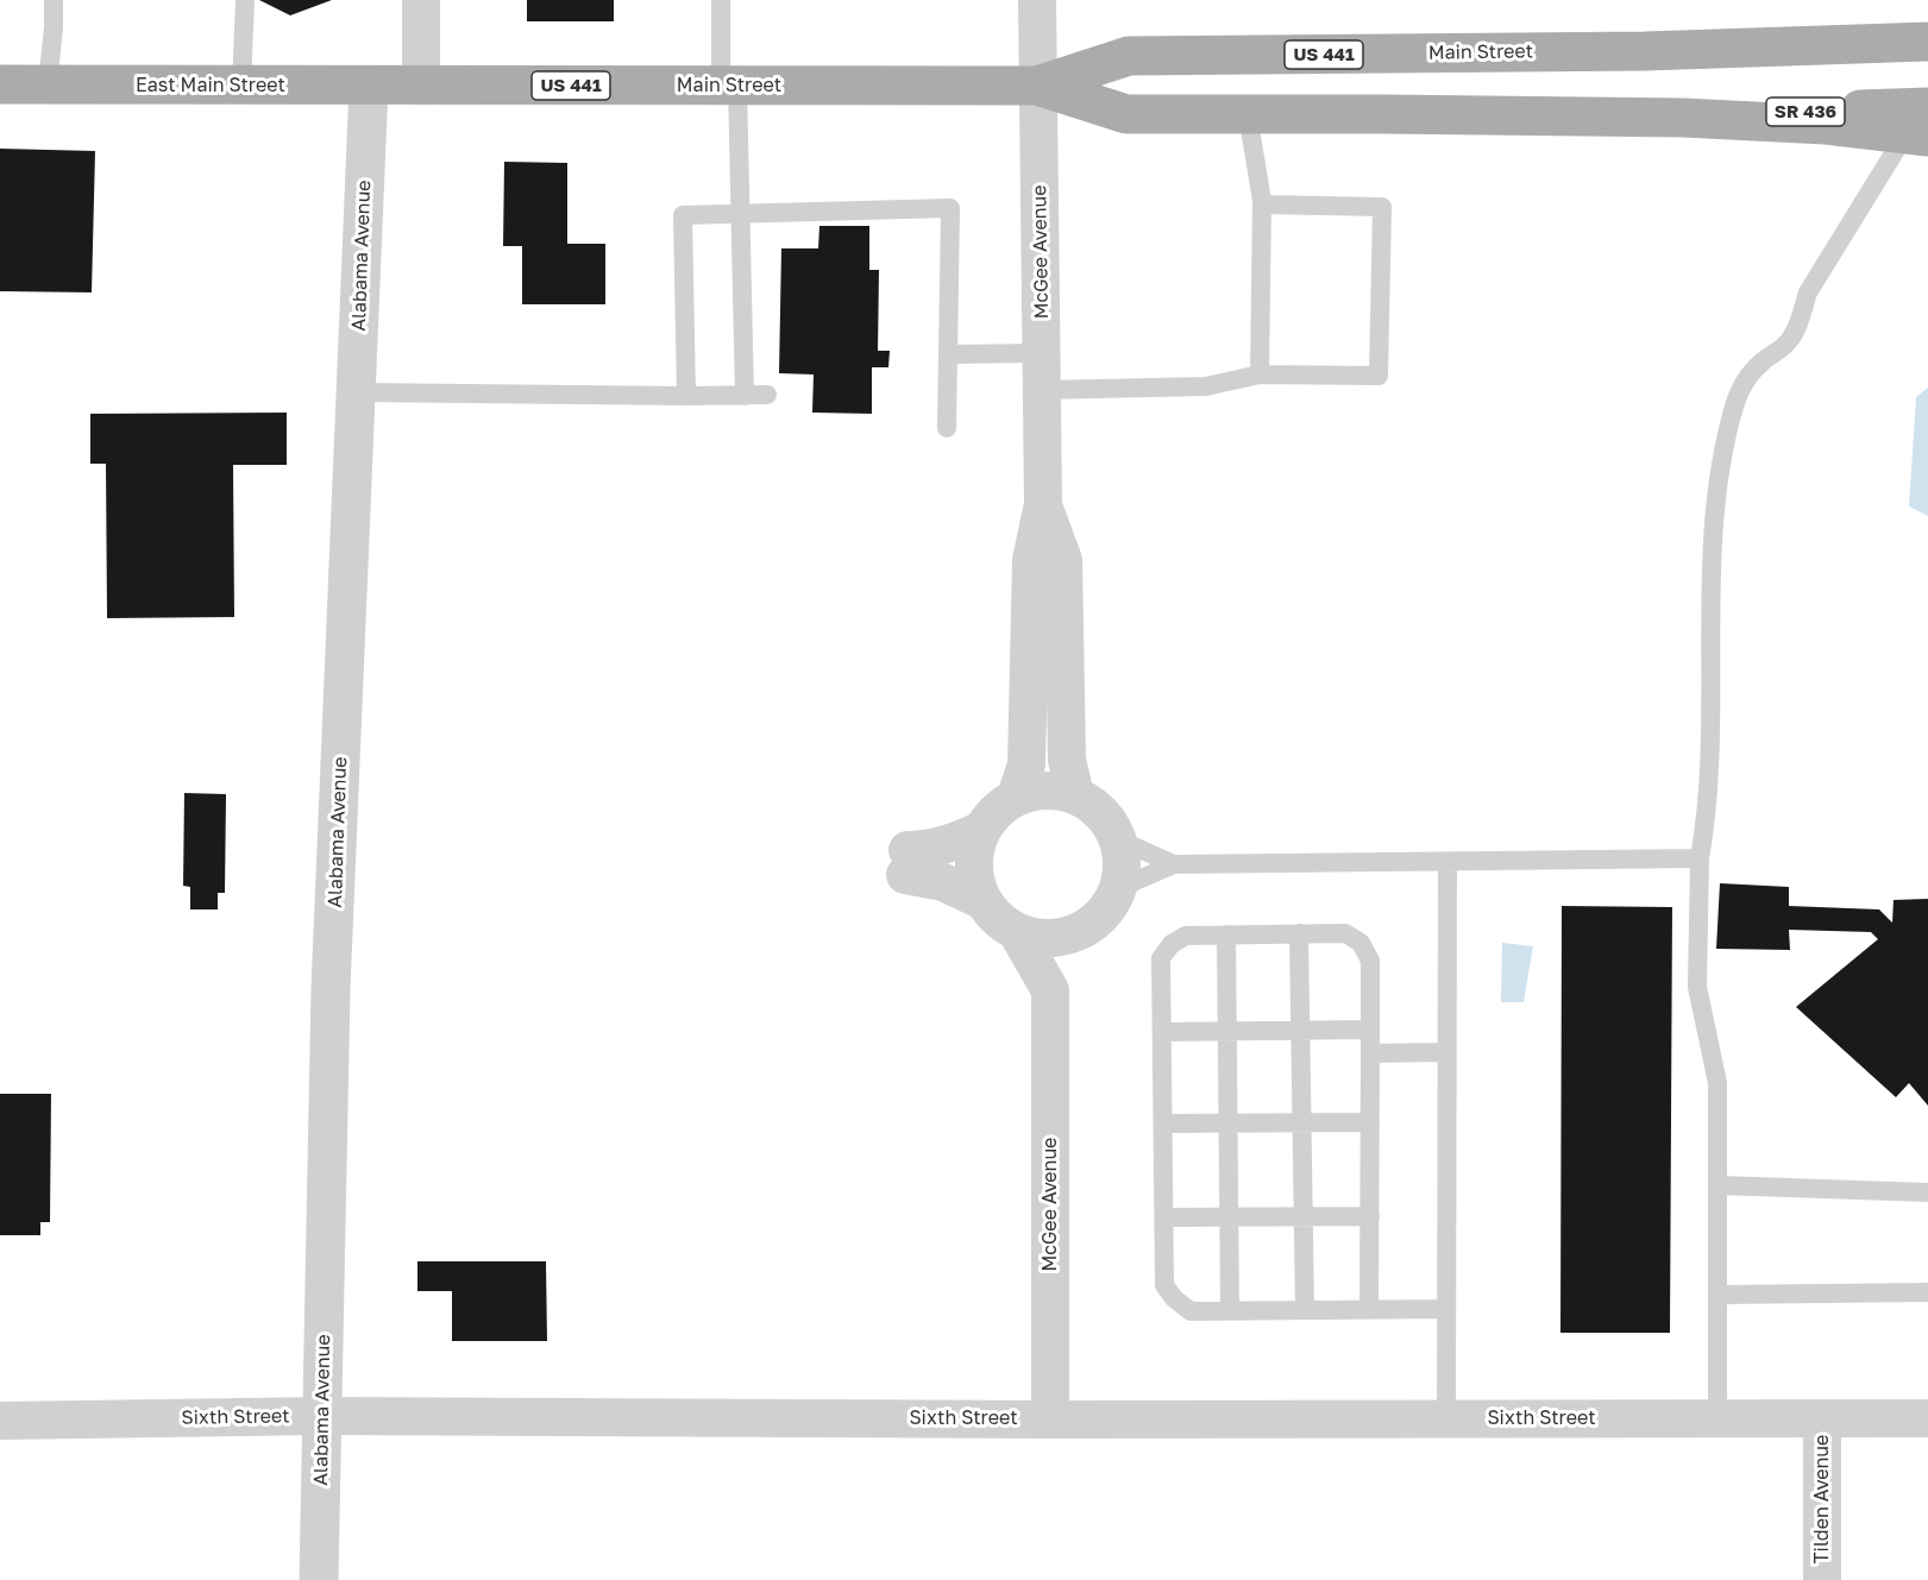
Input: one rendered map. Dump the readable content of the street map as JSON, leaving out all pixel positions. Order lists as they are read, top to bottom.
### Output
{
  "streets": {
    "main road": [
      "Main Street",
      "US 441",
      "East Main Street",
      "SR 436"
    ],
    "street": [
      "McGee Avenue",
      "Alabama Avenue",
      "Sixth Street",
      "Tilden Avenue"
    ]
  },
  "crossings": [
    ["Main Street", "East Main Street"],
    ["Main Street", "SR 436"],
    ["Main Street", "McGee Avenue"],
    ["East Main Street", "Alabama Avenue"],
    ["McGee Avenue", "Sixth Street"],
    ["Alabama Avenue", "Sixth Street"],
    ["Sixth Street", "Tilden Avenue"]
  ]
}
